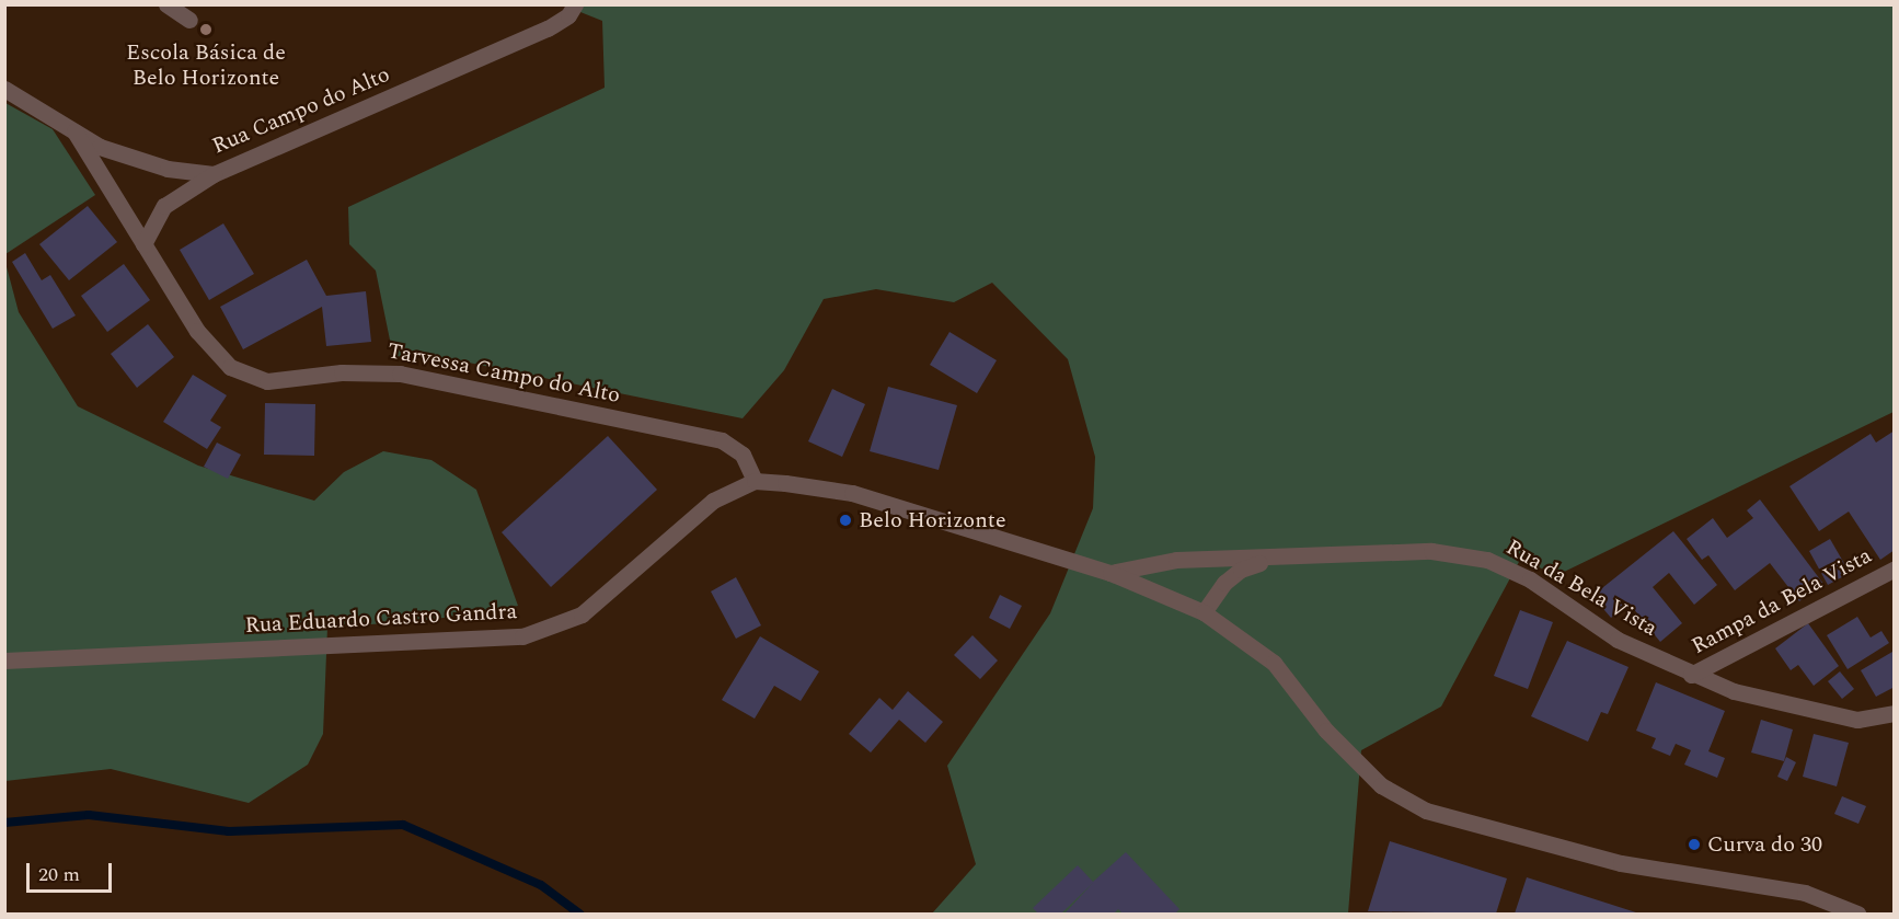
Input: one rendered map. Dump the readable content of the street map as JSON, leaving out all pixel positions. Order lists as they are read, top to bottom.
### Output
{
  "streets": {
    "street": [
      "Rua Campo do Alto",
      "Tarvessa Campo do Alto",
      "Rua da Bela Vista",
      "Rampa da Bela Vista",
      "Rua Eduardo Castro Gandra"
    ]
  },
  "crossings": [
    ["Rua Campo do Alto", "Tarvessa Campo do Alto"],
    ["Tarvessa Campo do Alto", "Rua Eduardo Castro Gandra"],
    ["Rua da Bela Vista", "Rampa da Bela Vista"]
  ],
  "places": ["Escola Básica de Belo Horizonte", "Belo Horizonte", "Curva do 30"],
  "scale_bar": "20 m"
}
